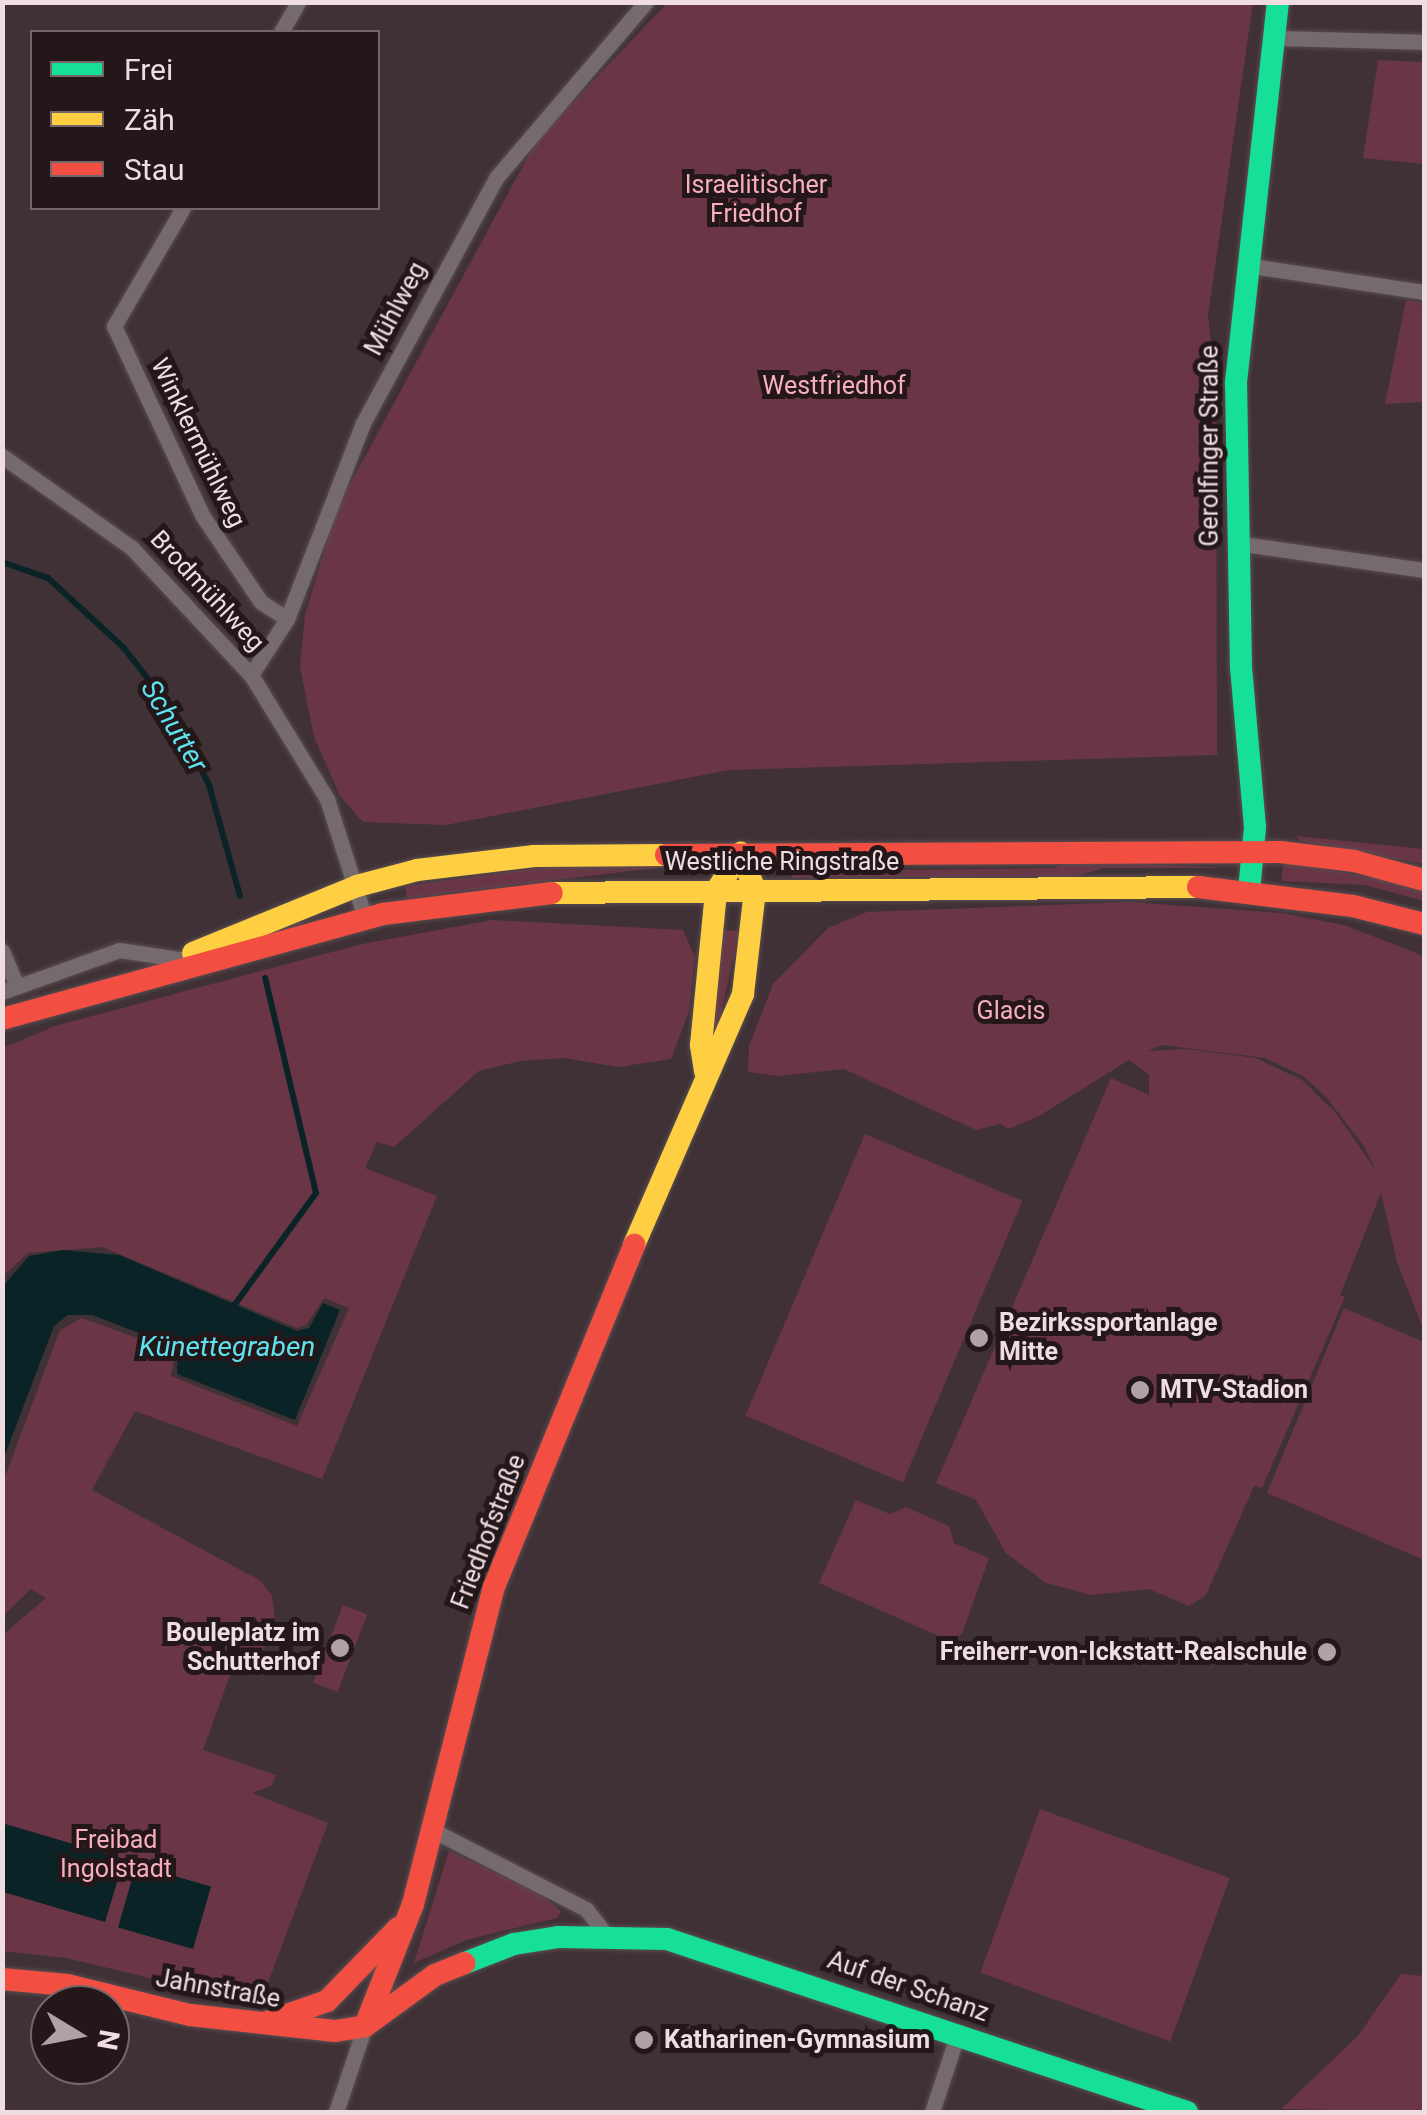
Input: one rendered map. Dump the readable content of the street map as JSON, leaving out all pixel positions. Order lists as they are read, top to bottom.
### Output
{
  "streets": {
    "street": [
      "Mühlweg",
      "Winklermühlweg",
      "Gerolfinger Straße",
      "Brodmühlweg",
      "Westliche Ringstraße",
      "Friedhofstraße",
      "Auf der Schanz",
      "Jahnstraße"
    ]
  },
  "crossings": [
    ["Mühlweg", "Winklermühlweg"],
    ["Mühlweg", "Brodmühlweg"],
    ["Gerolfinger Straße", "Westliche Ringstraße"],
    ["Brodmühlweg", "Westliche Ringstraße"],
    ["Westliche Ringstraße", "Friedhofstraße"],
    ["Friedhofstraße", "Auf der Schanz"],
    ["Friedhofstraße", "Jahnstraße"],
    ["Auf der Schanz", "Jahnstraße"]
  ],
  "water": ["Schutter", "Künettegraben"],
  "parks": [
    "Israelitischer Friedhof",
    "Westfriedhof",
    "Glacis",
    "Freibad Ingolstadt"
  ],
  "places": [
    "Bezirkssportanlage Mitte",
    "MTV-Stadion",
    "Bouleplatz im Schutterhof",
    "Freiherr-von-Ickstatt-Realschule",
    "Katharinen-Gymnasium"
  ],
  "legend": ["Frei", "Zäh", "Stau"],
  "north": "right"
}
